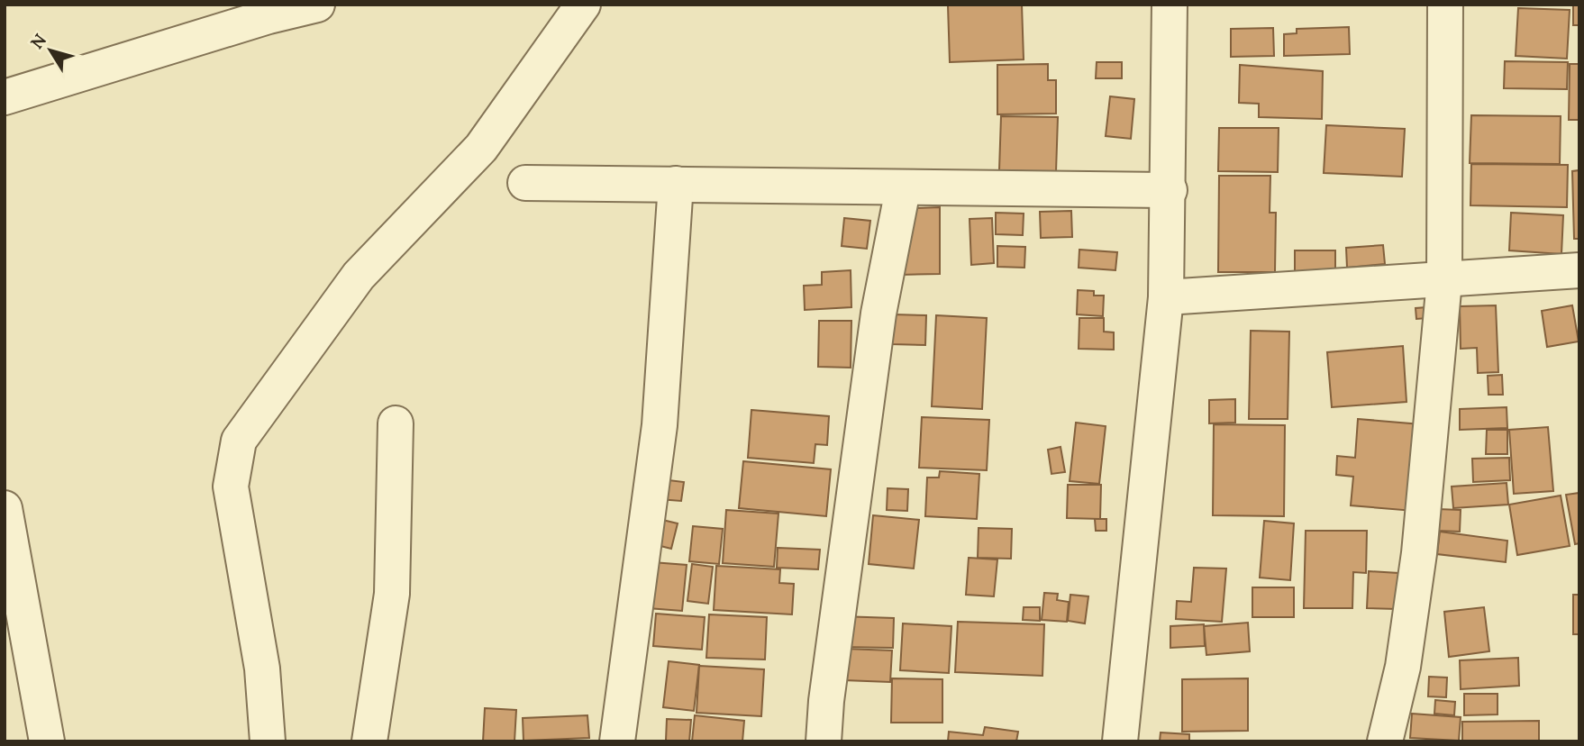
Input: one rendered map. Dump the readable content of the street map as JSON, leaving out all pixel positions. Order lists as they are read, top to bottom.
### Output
{
  "north": "top left"
}
